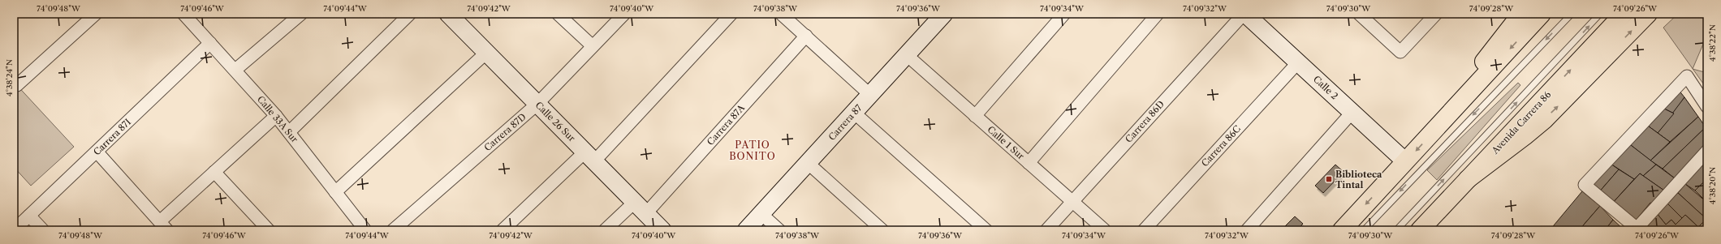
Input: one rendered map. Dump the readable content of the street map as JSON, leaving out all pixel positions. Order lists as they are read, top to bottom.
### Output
{
  "streets": {
    "main road": ["Avenida Carrera 86"],
    "street": [
      "Calle 2",
      "Calle 33A Sur",
      "Calle 26 Sur",
      "Carrera 86D",
      "Carrera 87",
      "Carrera 87A",
      "Carrera 87D",
      "Carrera 87I",
      "Calle 1 Sur",
      "Carrera 86C"
    ]
  },
  "crossings": [
    ["Calle 2", "Carrera 86D"],
    ["Calle 2", "Carrera 86C"],
    ["Calle 33A Sur", "Carrera 87I"],
    ["Calle 26 Sur", "Carrera 87A"],
    ["Calle 26 Sur", "Carrera 87D"],
    ["Carrera 86D", "Calle 1 Sur"],
    ["Carrera 87", "Calle 1 Sur"]
  ],
  "districts": ["PATIO BONITO"],
  "places": {
    "transit": ["Biblioteca Tintal"]
  },
  "coordinates": [
    "74°09'48\"W",
    "74°09'46\"W",
    "74°09'44\"W",
    "74°09'42\"W",
    "74°09'40\"W",
    "74°09'38\"W",
    "74°09'36\"W",
    "74°09'34\"W",
    "74°09'32\"W",
    "74°09'30\"W",
    "74°09'28\"W",
    "74°09'26\"W",
    "4°38'22\"N",
    "4°38'24\"N",
    "4°38'20\"N"
  ]
}
